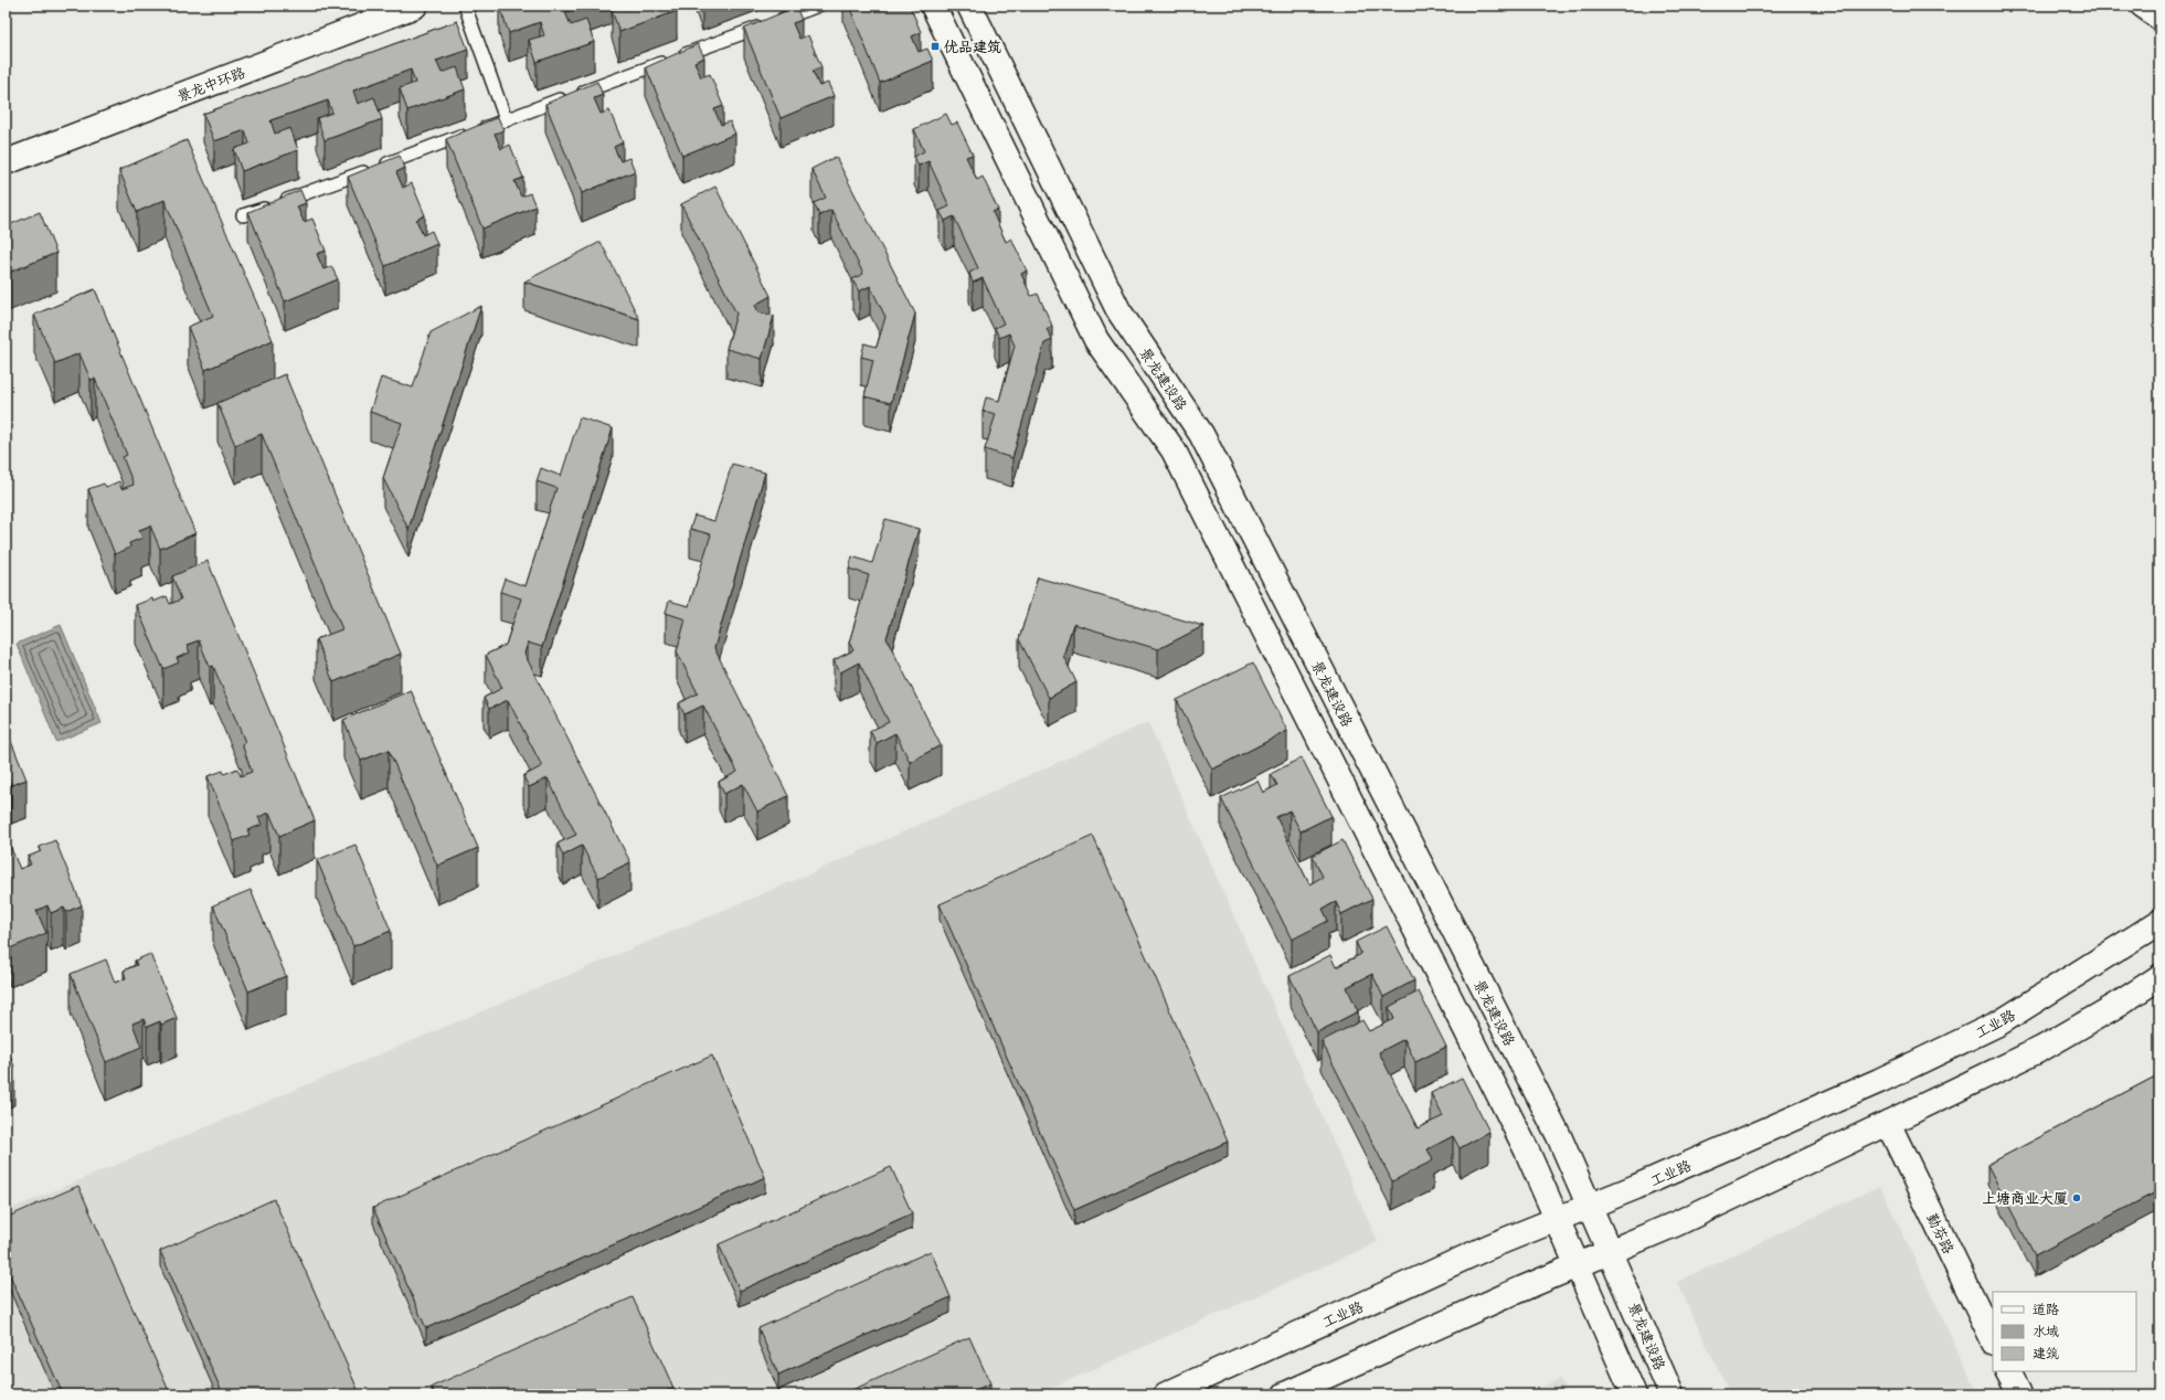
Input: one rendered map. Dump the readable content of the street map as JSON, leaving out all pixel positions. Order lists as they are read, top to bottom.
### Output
{
  "streets": {
    "main road": [
      "景龙中环路",
      "景龙建设路",
      "工业路",
      "勤芬路"
    ]
  },
  "crossings": [
    ["景龙建设路", "工业路"]
  ],
  "places": {
    "transit": ["优品建筑"],
    "other": ["上塘商业大厦"]
  },
  "legend": ["道路", "水域", "建筑"]
}
